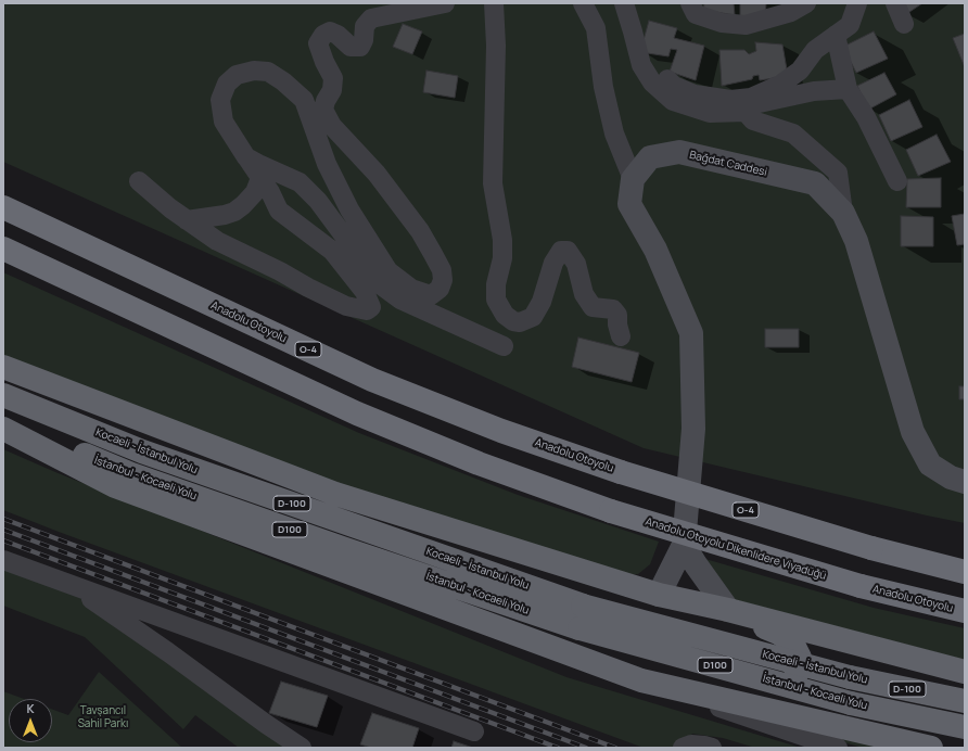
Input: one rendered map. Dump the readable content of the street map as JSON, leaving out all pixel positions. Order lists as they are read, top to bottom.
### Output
{
  "streets": {
    "highway": [
      "Anadolu Otoyolu",
      "O-4",
      "Kocaeli - İstanbul Yolu",
      "İstanbul - Kocaeli Yolu",
      "D-100",
      "D100",
      "Anadolu Otoyolu Dikenlidere Viyadüğü"
    ],
    "main road": ["Bağdat Caddesi"]
  },
  "crossings": [
    ["Anadolu Otoyolu", "Anadolu Otoyolu Dikenlidere Viyadüğü"],
    ["Kocaeli - İstanbul Yolu", "İstanbul - Kocaeli Yolu"]
  ],
  "parks": ["Tavşancıl Sahil Parkı"],
  "north": "top"
}
